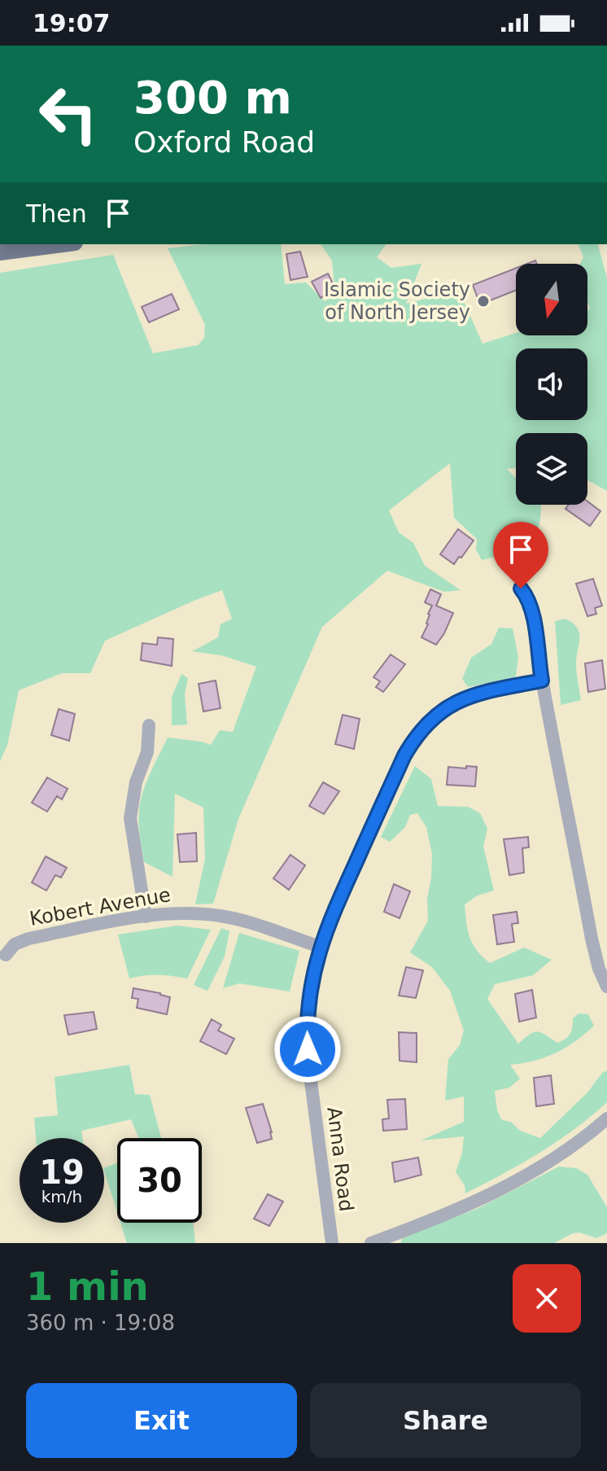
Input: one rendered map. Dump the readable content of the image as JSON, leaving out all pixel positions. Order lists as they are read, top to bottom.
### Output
{
  "streets": {
    "street": ["Kobert Avenue", "Anna Road"]
  },
  "crossings": [
    ["Kobert Avenue", "Anna Road"]
  ],
  "places": ["Islamic Society of North Jersey"],
  "north": "bottom",
  "page": {
    "status": "19:07",
    "turn": ["300 m", "Oxford Road"],
    "then": "Then",
    "speed": "19 km/h",
    "limit": "30",
    "heading": ["1 min", "360 m · 19:08"],
    "buttons": ["Exit", "Share"]
  }
}
